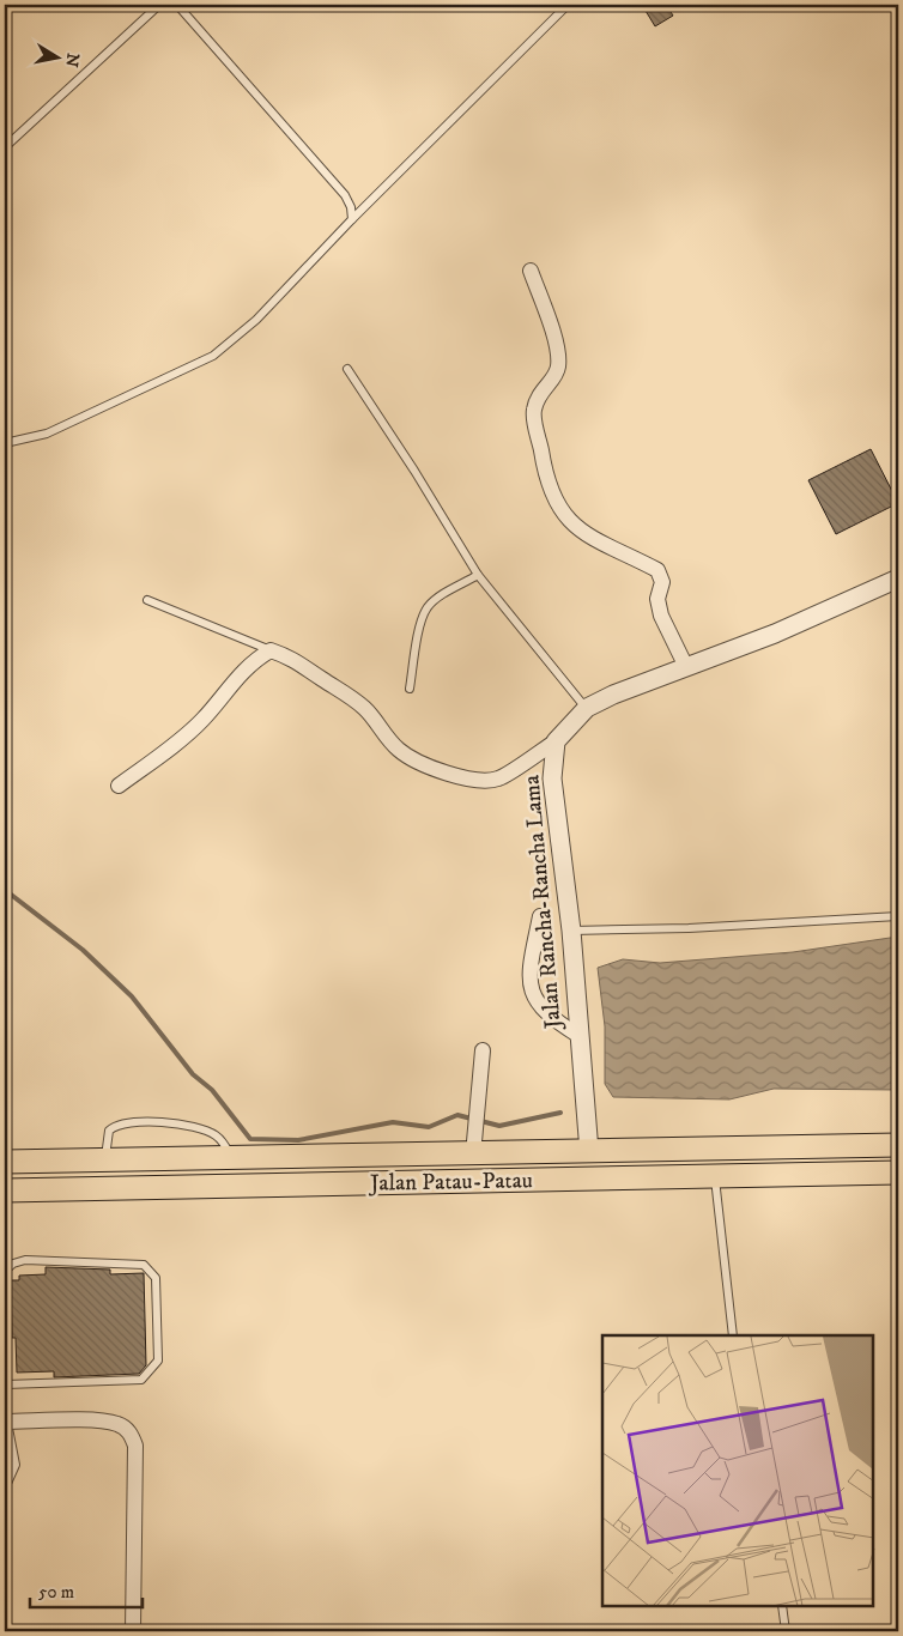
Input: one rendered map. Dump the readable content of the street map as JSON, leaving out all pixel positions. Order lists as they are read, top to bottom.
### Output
{
  "streets": {
    "main road": ["Jalan Patau-Patau"],
    "street": ["Jalan Rancha-Rancha Lama"]
  },
  "crossings": [
    ["Jalan Rancha-Rancha Lama", "Jalan Patau-Patau"]
  ],
  "scale_bar": "50 m",
  "north": "right"
}
